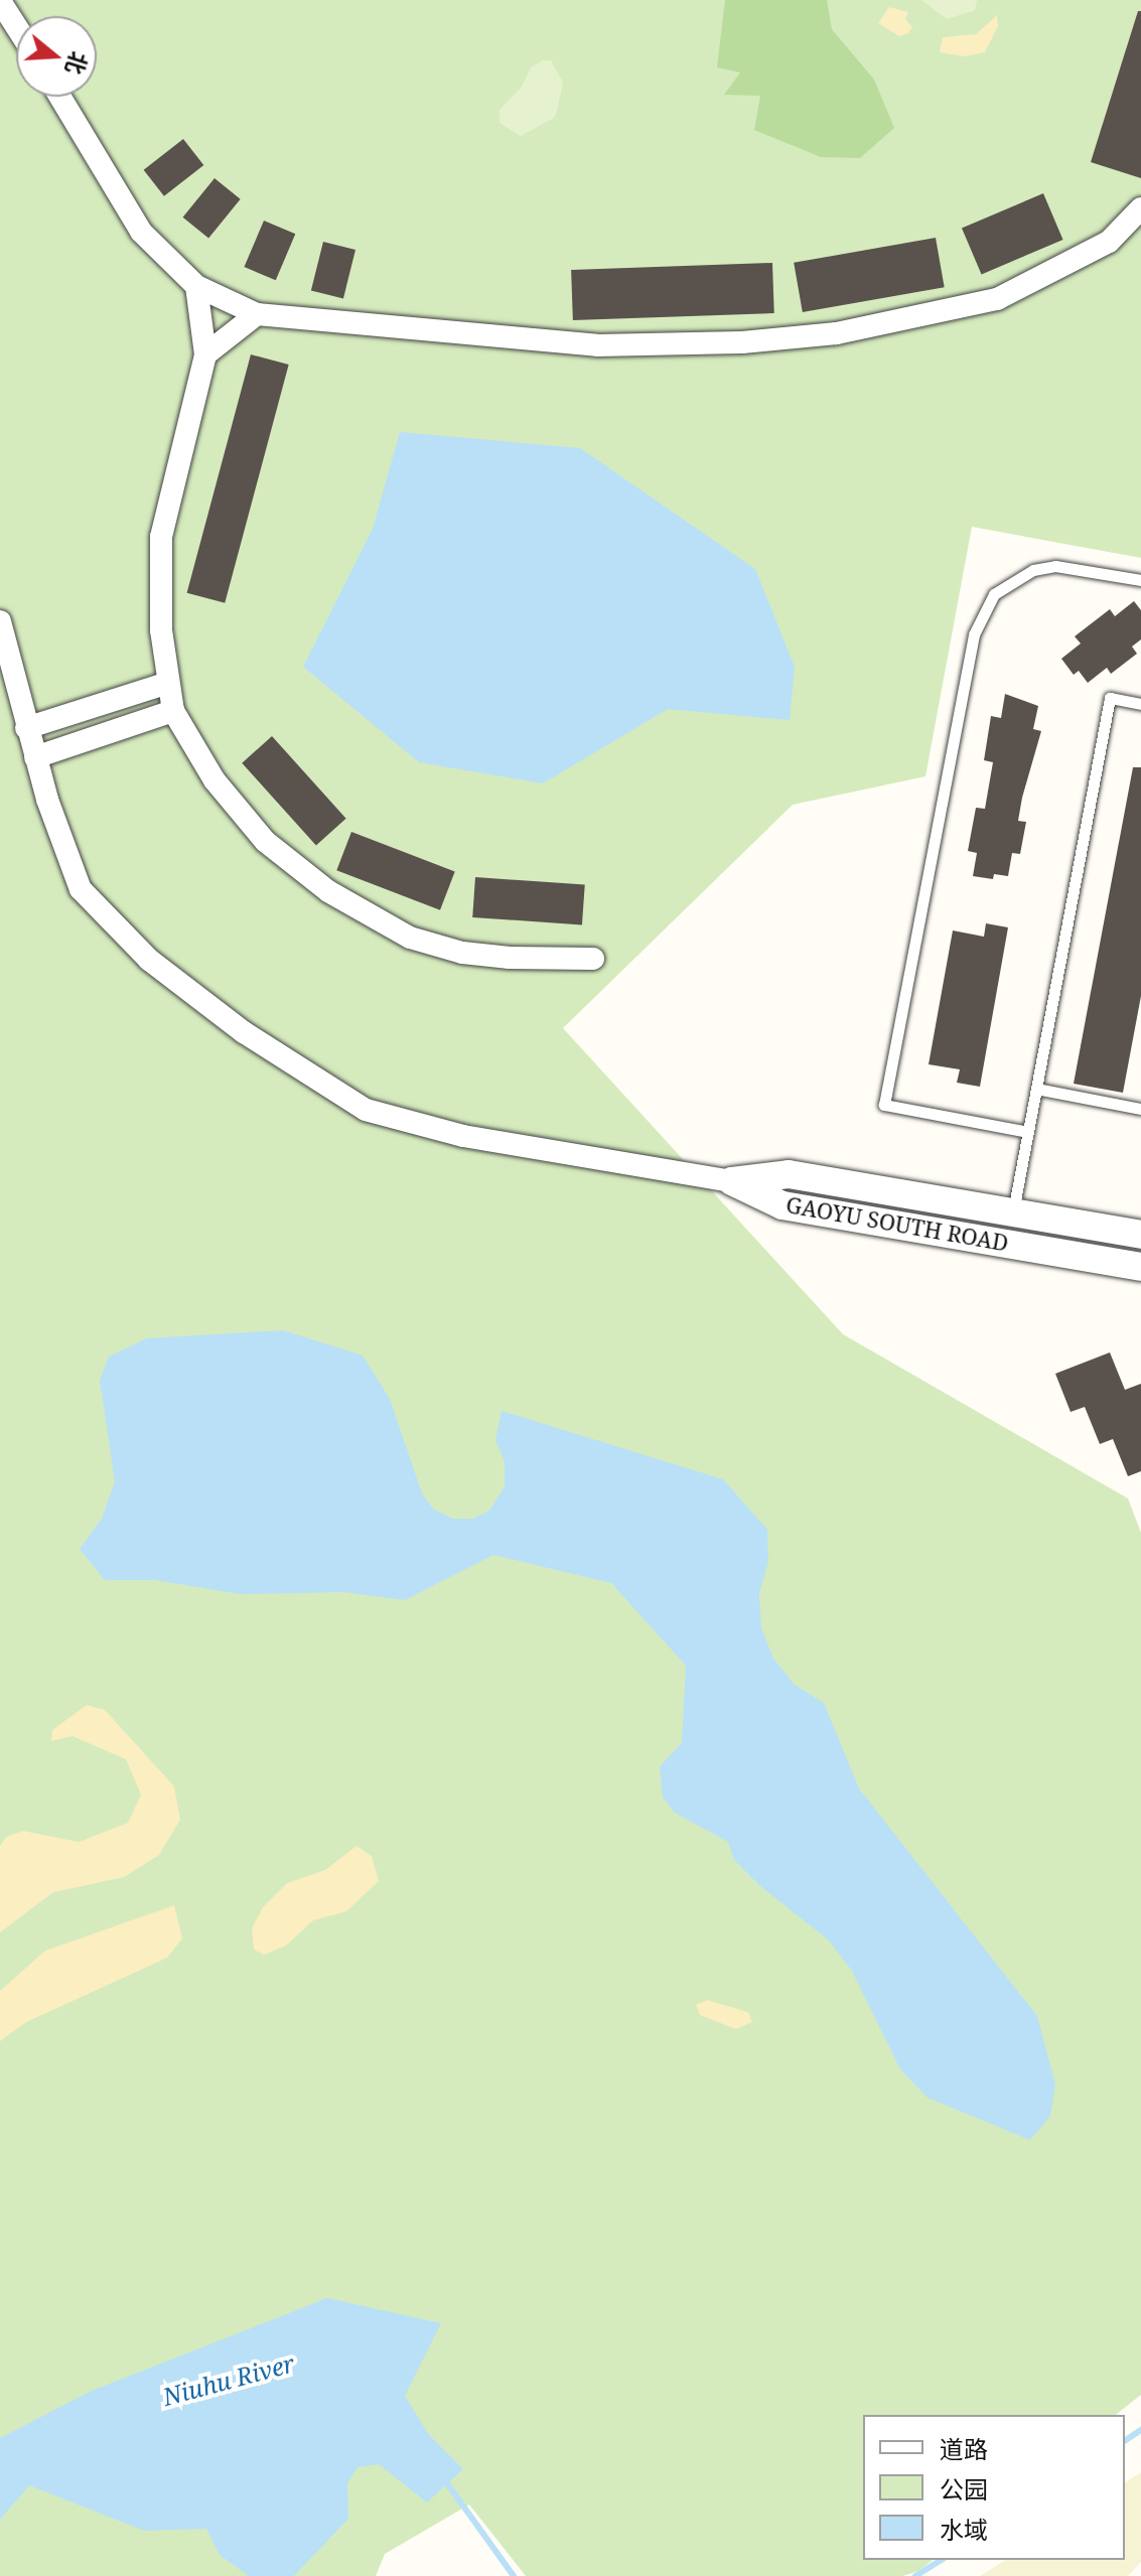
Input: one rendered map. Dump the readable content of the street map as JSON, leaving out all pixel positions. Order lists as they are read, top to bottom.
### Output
{
  "streets": {
    "street": ["GAOYU SOUTH ROAD"]
  },
  "water": ["Niuhu River"],
  "legend": ["道路", "公园", "水域"],
  "north": "right"
}
